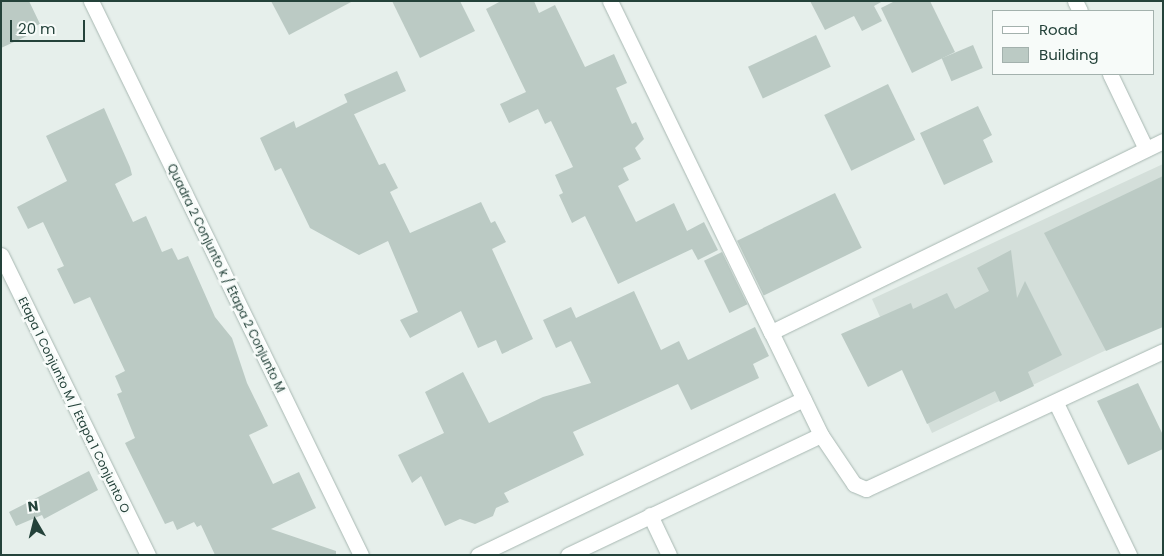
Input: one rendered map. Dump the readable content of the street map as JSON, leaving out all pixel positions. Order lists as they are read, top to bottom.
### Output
{
  "streets": {
    "street": ["Quadra 2 Conjunto k / Etapa 2 Conjunto M", "Etapa 1 Conjunto M / Etapa 1 Conjunto O"]
  },
  "legend": ["Road", "Building"],
  "scale_bar": "20 m",
  "north": "top"
}
